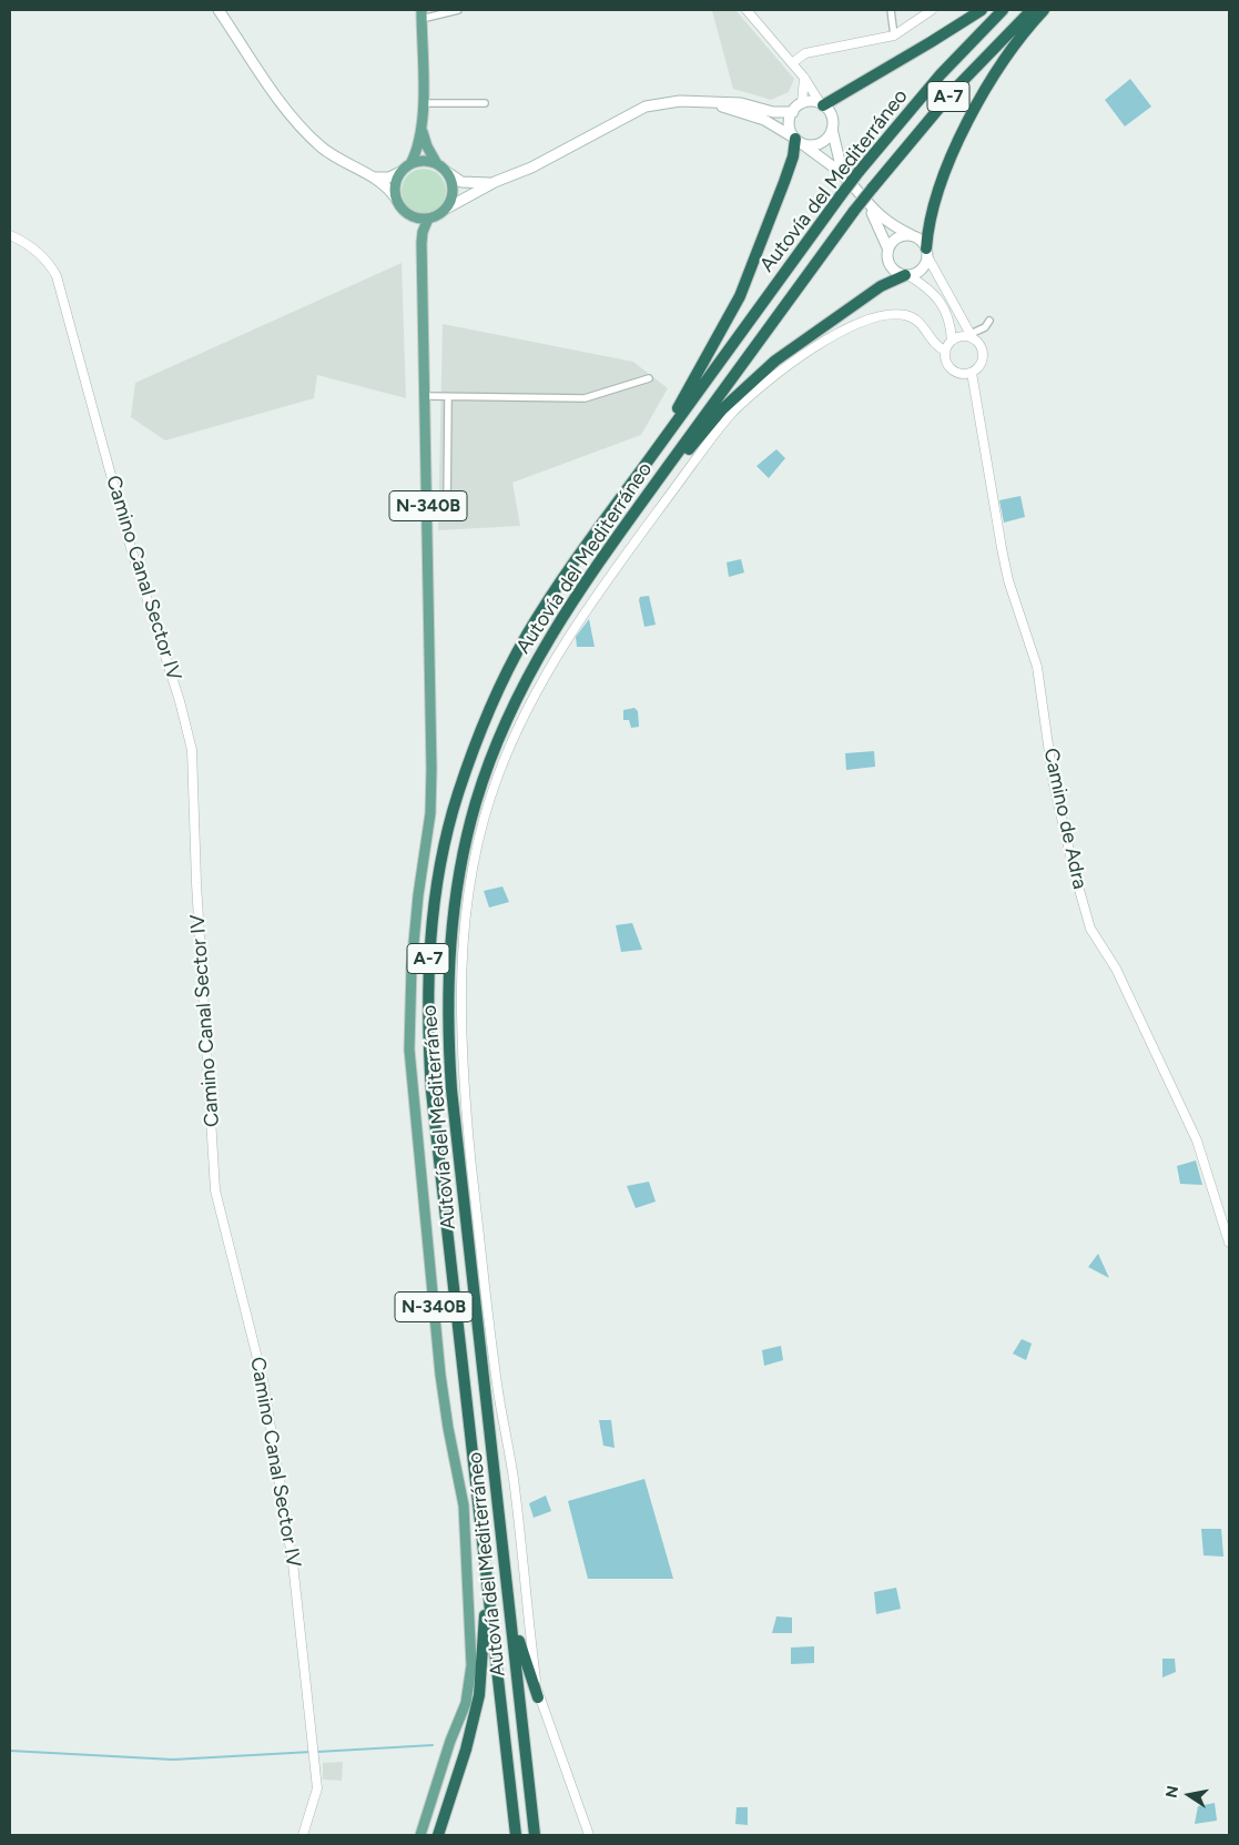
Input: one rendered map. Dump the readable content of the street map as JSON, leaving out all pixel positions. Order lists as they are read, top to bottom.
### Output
{
  "streets": {
    "highway": ["A-7", "Autovía del Mediterráneo"],
    "main road": ["N-340B"],
    "street": ["Camino Canal Sector IV", "Camino de Adra"]
  },
  "north": "left"
}
